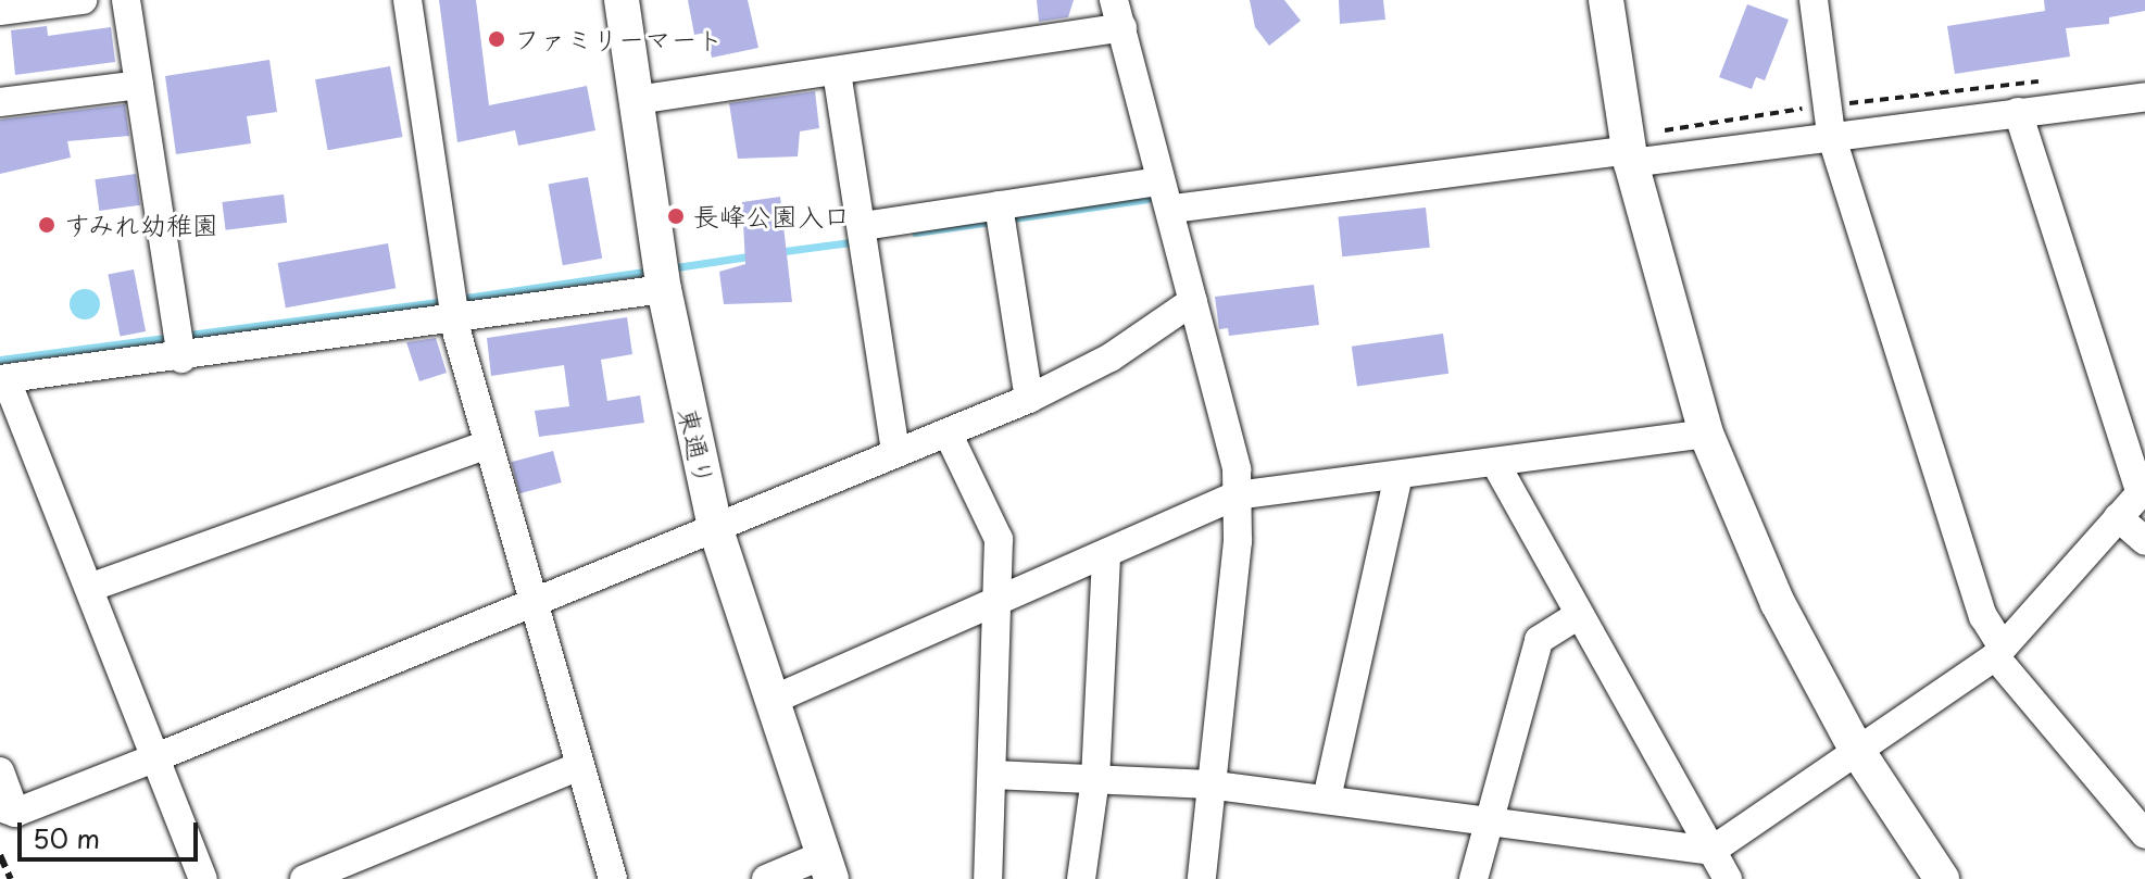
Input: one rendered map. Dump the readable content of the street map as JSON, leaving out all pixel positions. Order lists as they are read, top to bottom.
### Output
{
  "streets": {
    "street": ["東通り"]
  },
  "places": ["ファミリーマート", "長峰公園入口", "すみれ幼稚園"],
  "scale_bar": "50 m"
}
